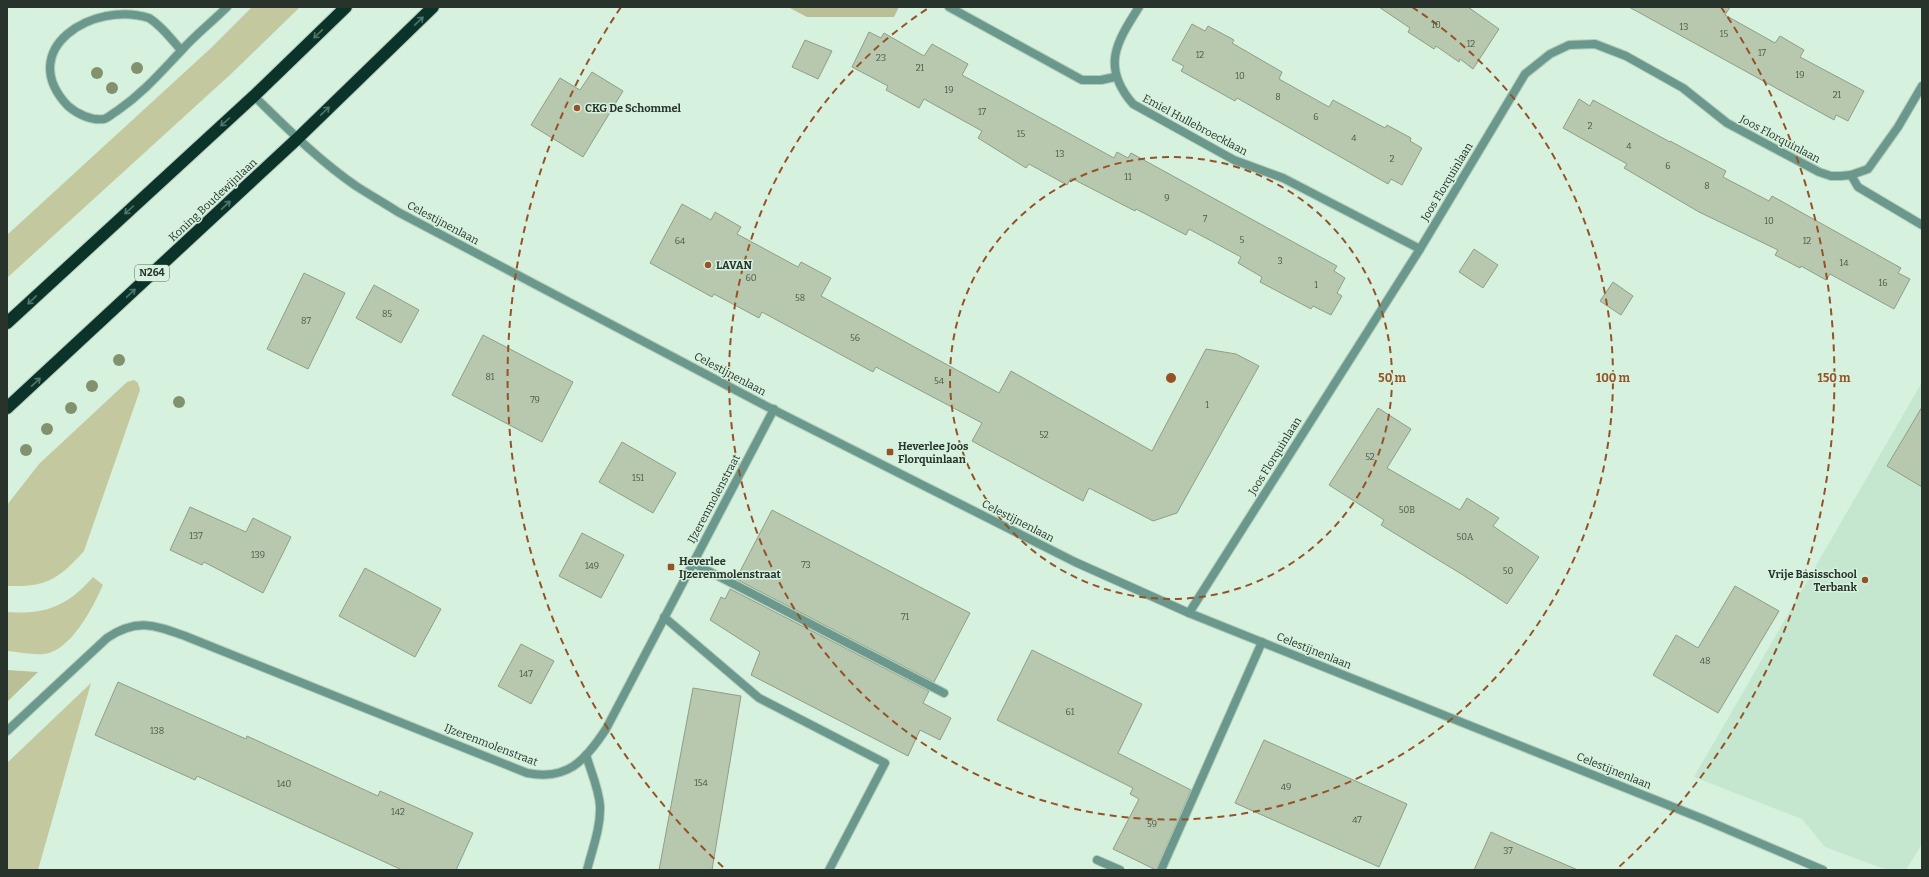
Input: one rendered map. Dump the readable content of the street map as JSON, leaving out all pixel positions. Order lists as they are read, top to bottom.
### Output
{
  "streets": {
    "highway": ["Koning Boudewijnlaan", "N264"],
    "street": [
      "Emiel Hullebroecklaan",
      "Joos Florquinlaan",
      "Celestijnenlaan",
      "IJzerenmolenstraat"
    ]
  },
  "crossings": [
    ["Emiel Hullebroecklaan", "Joos Florquinlaan"],
    ["Joos Florquinlaan", "Celestijnenlaan"],
    ["Koning Boudewijnlaan", "Celestijnenlaan"],
    ["Celestijnenlaan", "IJzerenmolenstraat"]
  ],
  "places": {
    "other": ["CKG De Schommel", "LAVAN", "Vrije Basisschool Terbank"],
    "transit": ["Heverlee Joos Florquinlaan", "Heverlee IJzerenmolenstraat"]
  },
  "house_numbers": [
    "10",
    "13",
    "15",
    "12",
    "17",
    "12",
    "23",
    "21",
    "19",
    "10",
    "19",
    "21",
    "8",
    "17",
    "6",
    "2",
    "15",
    "4",
    "4",
    "13",
    "2",
    "6",
    "11",
    "8",
    "9",
    "7",
    "10",
    "5",
    "64",
    "12",
    "3",
    "14",
    "60",
    "16",
    "1",
    "58",
    "85",
    "87",
    "56",
    "81",
    "54",
    "79",
    "1",
    "52",
    "52",
    "151",
    "50B",
    "137",
    "50A",
    "139",
    "73",
    "149",
    "50",
    "71",
    "48",
    "147",
    "61",
    "138",
    "154",
    "140",
    "49",
    "142",
    "47",
    "59",
    "37"
  ],
  "rings": ["50 m", "100 m", "150 m"]
}
